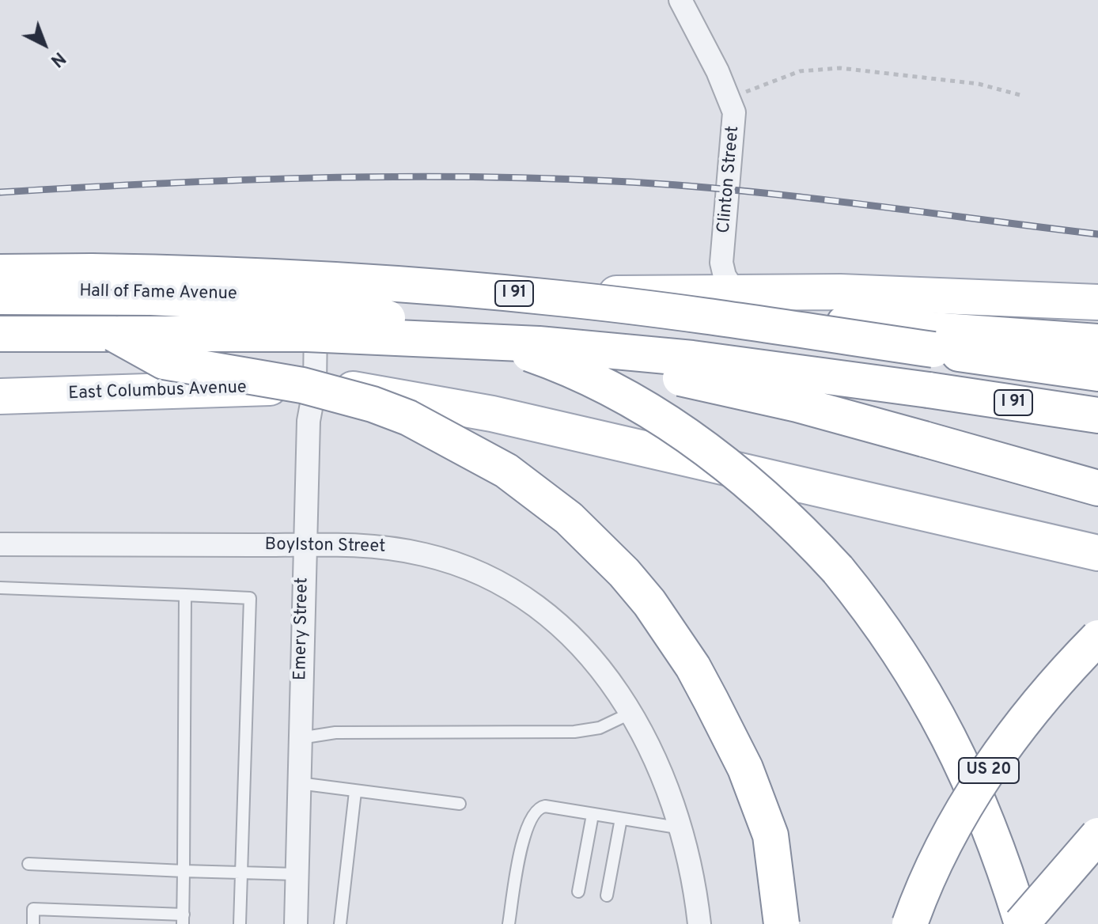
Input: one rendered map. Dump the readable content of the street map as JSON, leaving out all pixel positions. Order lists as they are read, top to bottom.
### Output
{
  "streets": {
    "main road": [
      "Hall of Fame Avenue",
      "I 91",
      "East Columbus Avenue",
      "US 20"
    ],
    "street": ["Clinton Street", "Boylston Street", "Emery Street"]
  },
  "crossings": [
    ["Clinton Street", "Hall of Fame Avenue"],
    ["Clinton Street", "I 91"],
    ["Hall of Fame Avenue", "I 91"],
    ["Hall of Fame Avenue", "Emery Street"],
    ["East Columbus Avenue", "Emery Street"],
    ["Boylston Street", "Emery Street"]
  ],
  "north": "bottom right"
}
